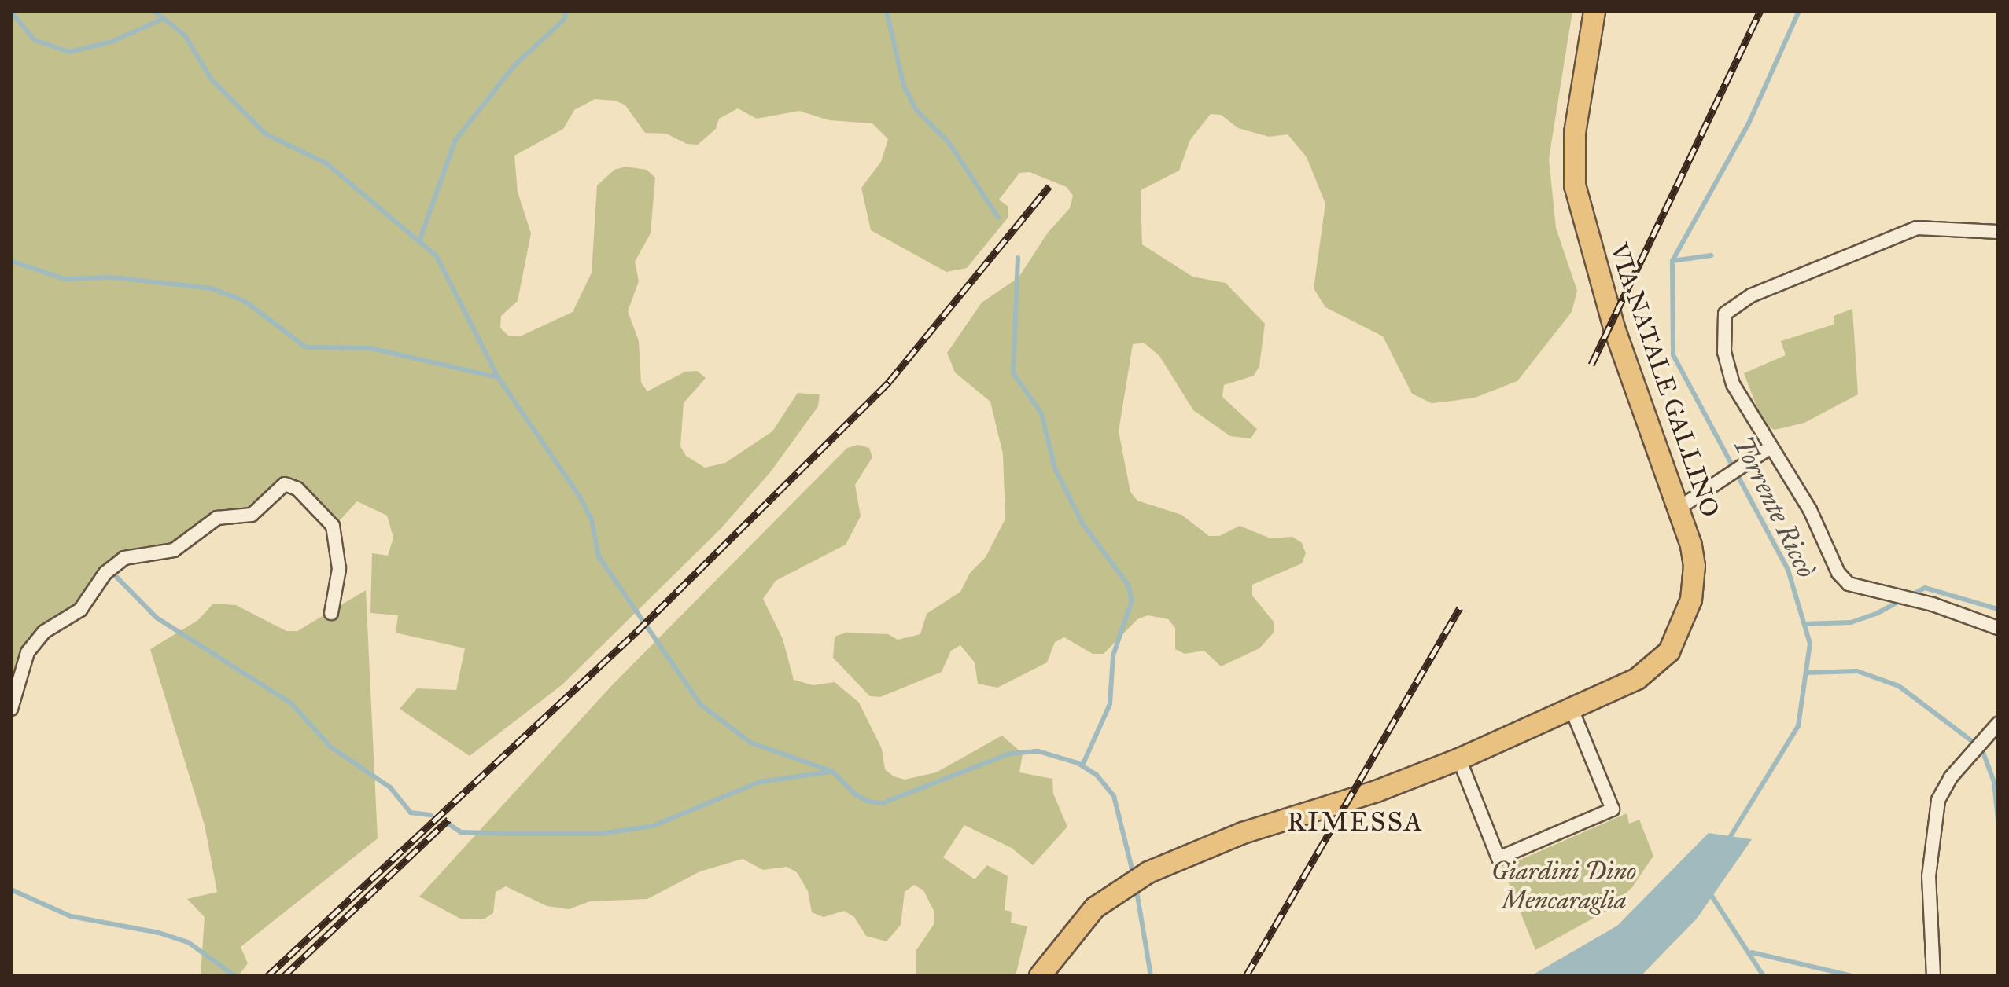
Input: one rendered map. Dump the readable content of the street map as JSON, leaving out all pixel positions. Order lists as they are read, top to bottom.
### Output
{
  "streets": {
    "main road": ["VIA NATALE GALLINO"]
  },
  "districts": ["RIMESSA"],
  "water": ["Torrente Riccò"],
  "parks": ["Giardini Dino Mencaraglia"]
}
